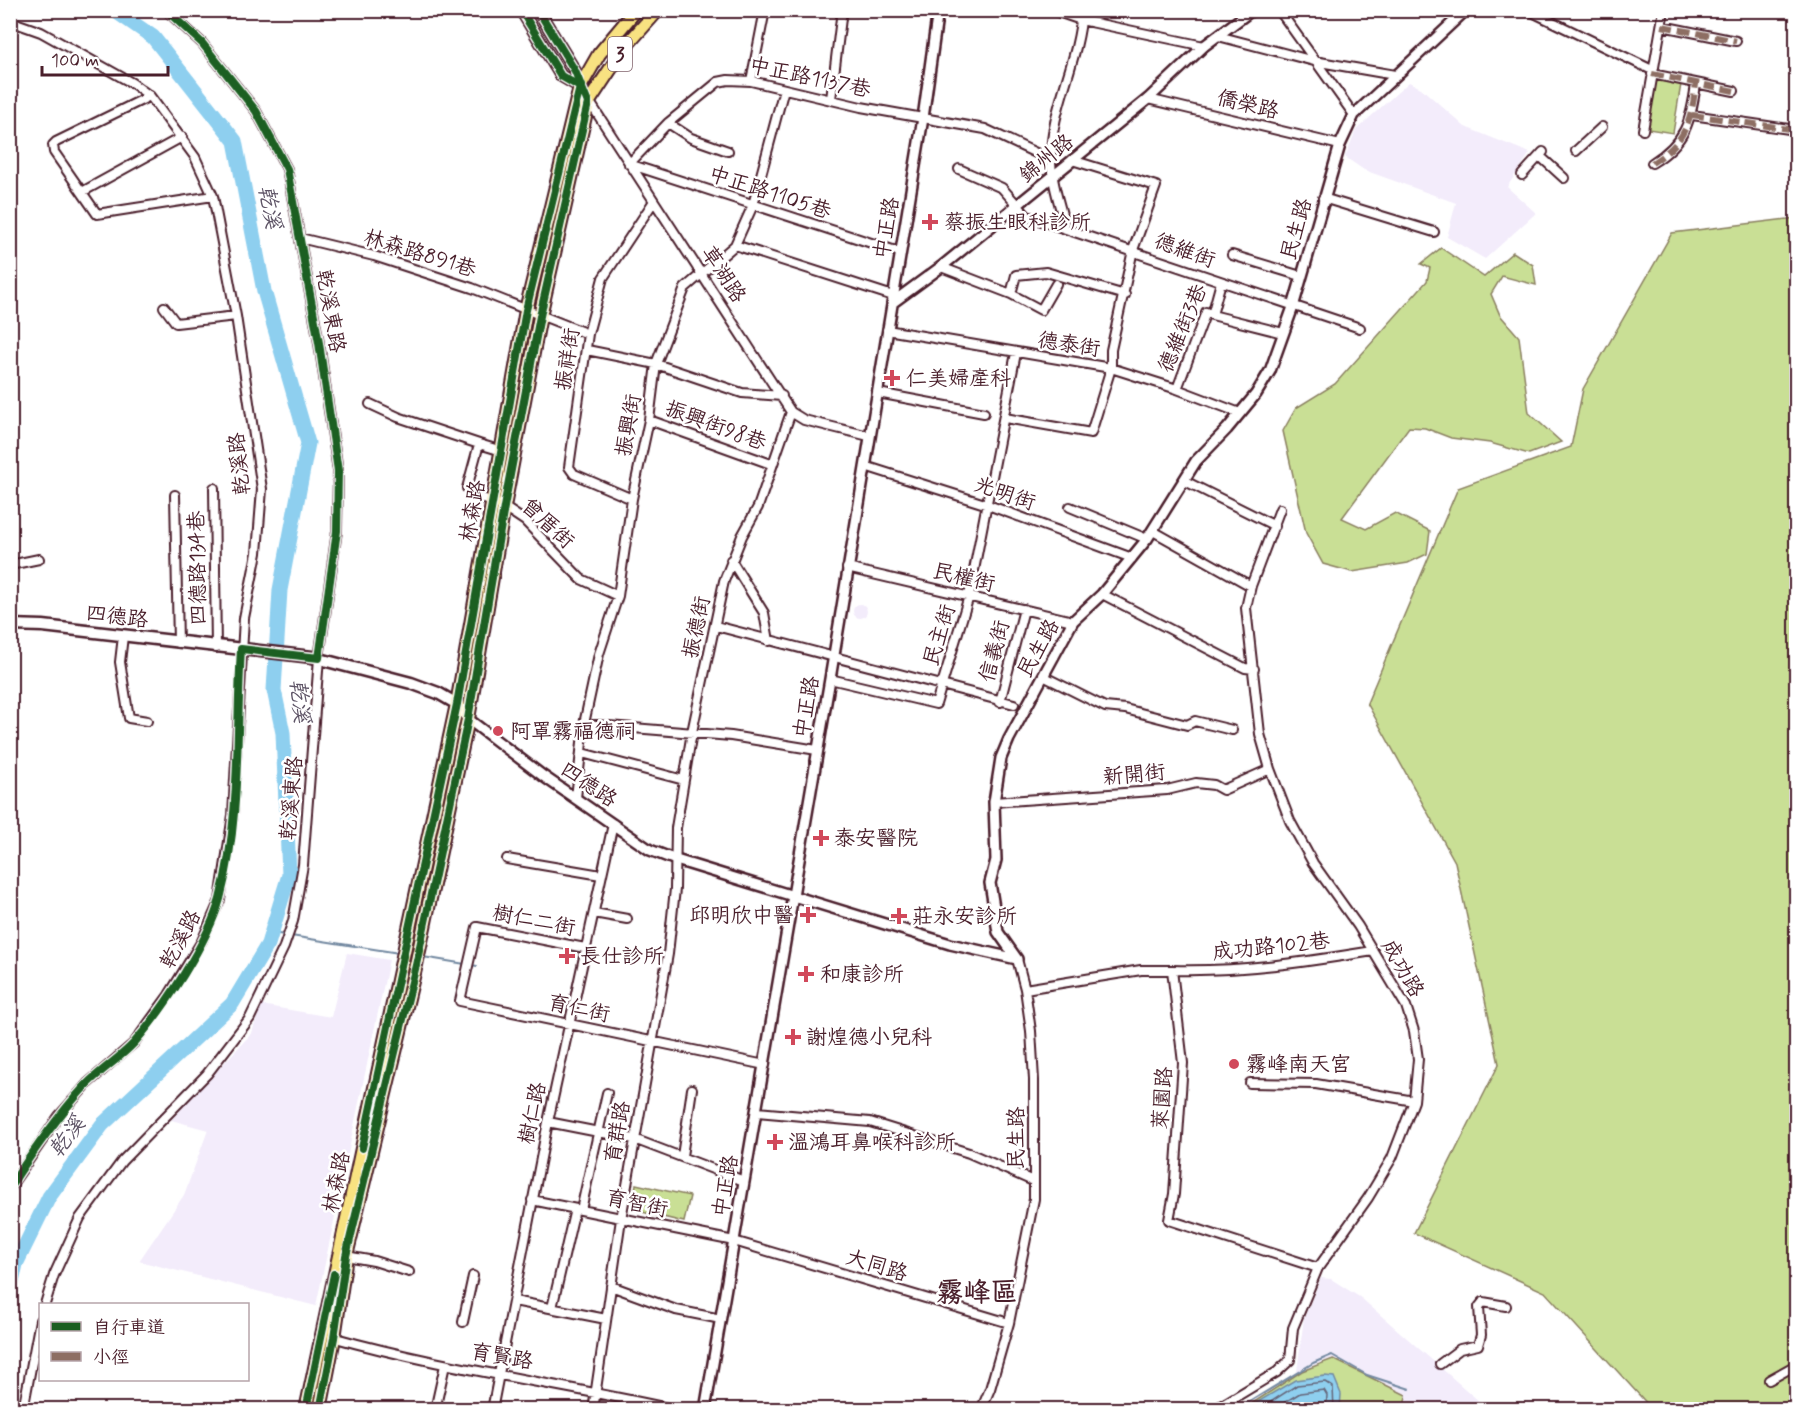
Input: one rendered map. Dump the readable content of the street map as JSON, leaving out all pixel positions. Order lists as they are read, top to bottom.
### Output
{
  "streets": {
    "main road": ["3", "林森路", "四德路"],
    "street": [
      "中正路1137巷",
      "僑榮路",
      "錦州路",
      "中正路1105巷",
      "中正路",
      "民生路",
      "德維街",
      "林森路891巷",
      "草湖路",
      "乾溪東路",
      "德維街3巷",
      "德泰街",
      "振祥街",
      "振興街",
      "振興街98巷",
      "乾溪路",
      "光明街",
      "曾厝街",
      "四德路134巷",
      "民權街",
      "振德街",
      "民主街",
      "信義街",
      "新開街",
      "樹仁二街",
      "成功路102巷",
      "成功路",
      "育仁街",
      "萊園路",
      "樹仁路",
      "育群路",
      "育智街",
      "大同路",
      "育賢路"
    ]
  },
  "crossings": [
    ["中正路1137巷", "中正路1105巷"],
    ["中正路1137巷", "中正路"],
    ["中正路1137巷", "草湖路"],
    ["中正路1137巷", "振興街"],
    ["僑榮路", "錦州路"],
    ["僑榮路", "民生路"],
    ["錦州路", "中正路"],
    ["錦州路", "德維街"],
    ["中正路1105巷", "中正路"],
    ["中正路1105巷", "草湖路"],
    ["中正路1105巷", "振興街"],
    ["中正路", "德泰街"],
    ["中正路", "光明街"],
    ["中正路", "民權街"],
    ["中正路", "四德路"],
    ["中正路", "民主街"],
    ["中正路", "信義街"],
    ["中正路", "育仁街"],
    ["中正路", "育智街"],
    ["中正路", "大同路"],
    ["民生路", "德維街"],
    ["民生路", "德泰街"],
    ["民生路", "光明街"],
    ["民生路", "民權街"],
    ["民生路", "新開街"],
    ["民生路", "大同路"],
    ["德維街", "德維街3巷"],
    ["林森路891巷", "乾溪東路"],
    ["林森路891巷", "振祥街"],
    ["林森路891巷", "林森路"],
    ["草湖路", "振祥街"],
    ["草湖路", "振興街"],
    ["草湖路", "林森路"],
    ["草湖路", "振德街"],
    ["乾溪東路", "四德路"],
    ["德維街3巷", "德泰街"],
    ["德泰街", "民主街"],
    ["振祥街", "振興街"],
    ["振興街", "振興街98巷"],
    ["振興街", "曾厝街"],
    ["振興街", "四德路"],
    ["振興街98巷", "振德街"],
    ["乾溪路", "四德路"],
    ["光明街", "民主街"],
    ["林森路", "曾厝街"],
    ["林森路", "四德路"],
    ["林森路", "育賢路"],
    ["四德路134巷", "四德路"],
    ["民權街", "民主街"],
    ["民權街", "信義街"],
    ["四德路", "振德街"],
    ["四德路", "樹仁路"],
    ["四德路", "育群路"],
    ["振德街", "信義街"],
    ["振德街", "育群路"],
    ["民主街", "信義街"],
    ["新開街", "成功路"],
    ["樹仁二街", "育仁街"],
    ["樹仁二街", "樹仁路"],
    ["成功路102巷", "成功路"],
    ["成功路102巷", "萊園路"],
    ["成功路", "萊園路"],
    ["育仁街", "樹仁路"],
    ["育仁街", "育群路"],
    ["樹仁路", "育智街"],
    ["樹仁路", "育賢路"],
    ["育群路", "育智街"],
    ["育群路", "育賢路"],
    ["育智街", "大同路"]
  ],
  "districts": ["霧峰區"],
  "water": ["乾溪"],
  "places": {
    "health": [
      "蔡振生眼科診所",
      "仁美婦產科",
      "泰安醫院",
      "邱明欣中醫",
      "莊永安診所",
      "長仕診所",
      "和康診所",
      "謝煌德小兒科",
      "溫鴻耳鼻喉科診所"
    ],
    "other": ["阿罩霧福德祠", "霧峰南天宮"]
  },
  "legend": ["自行車道", "小徑"],
  "scale_bar": "100 m"
}
